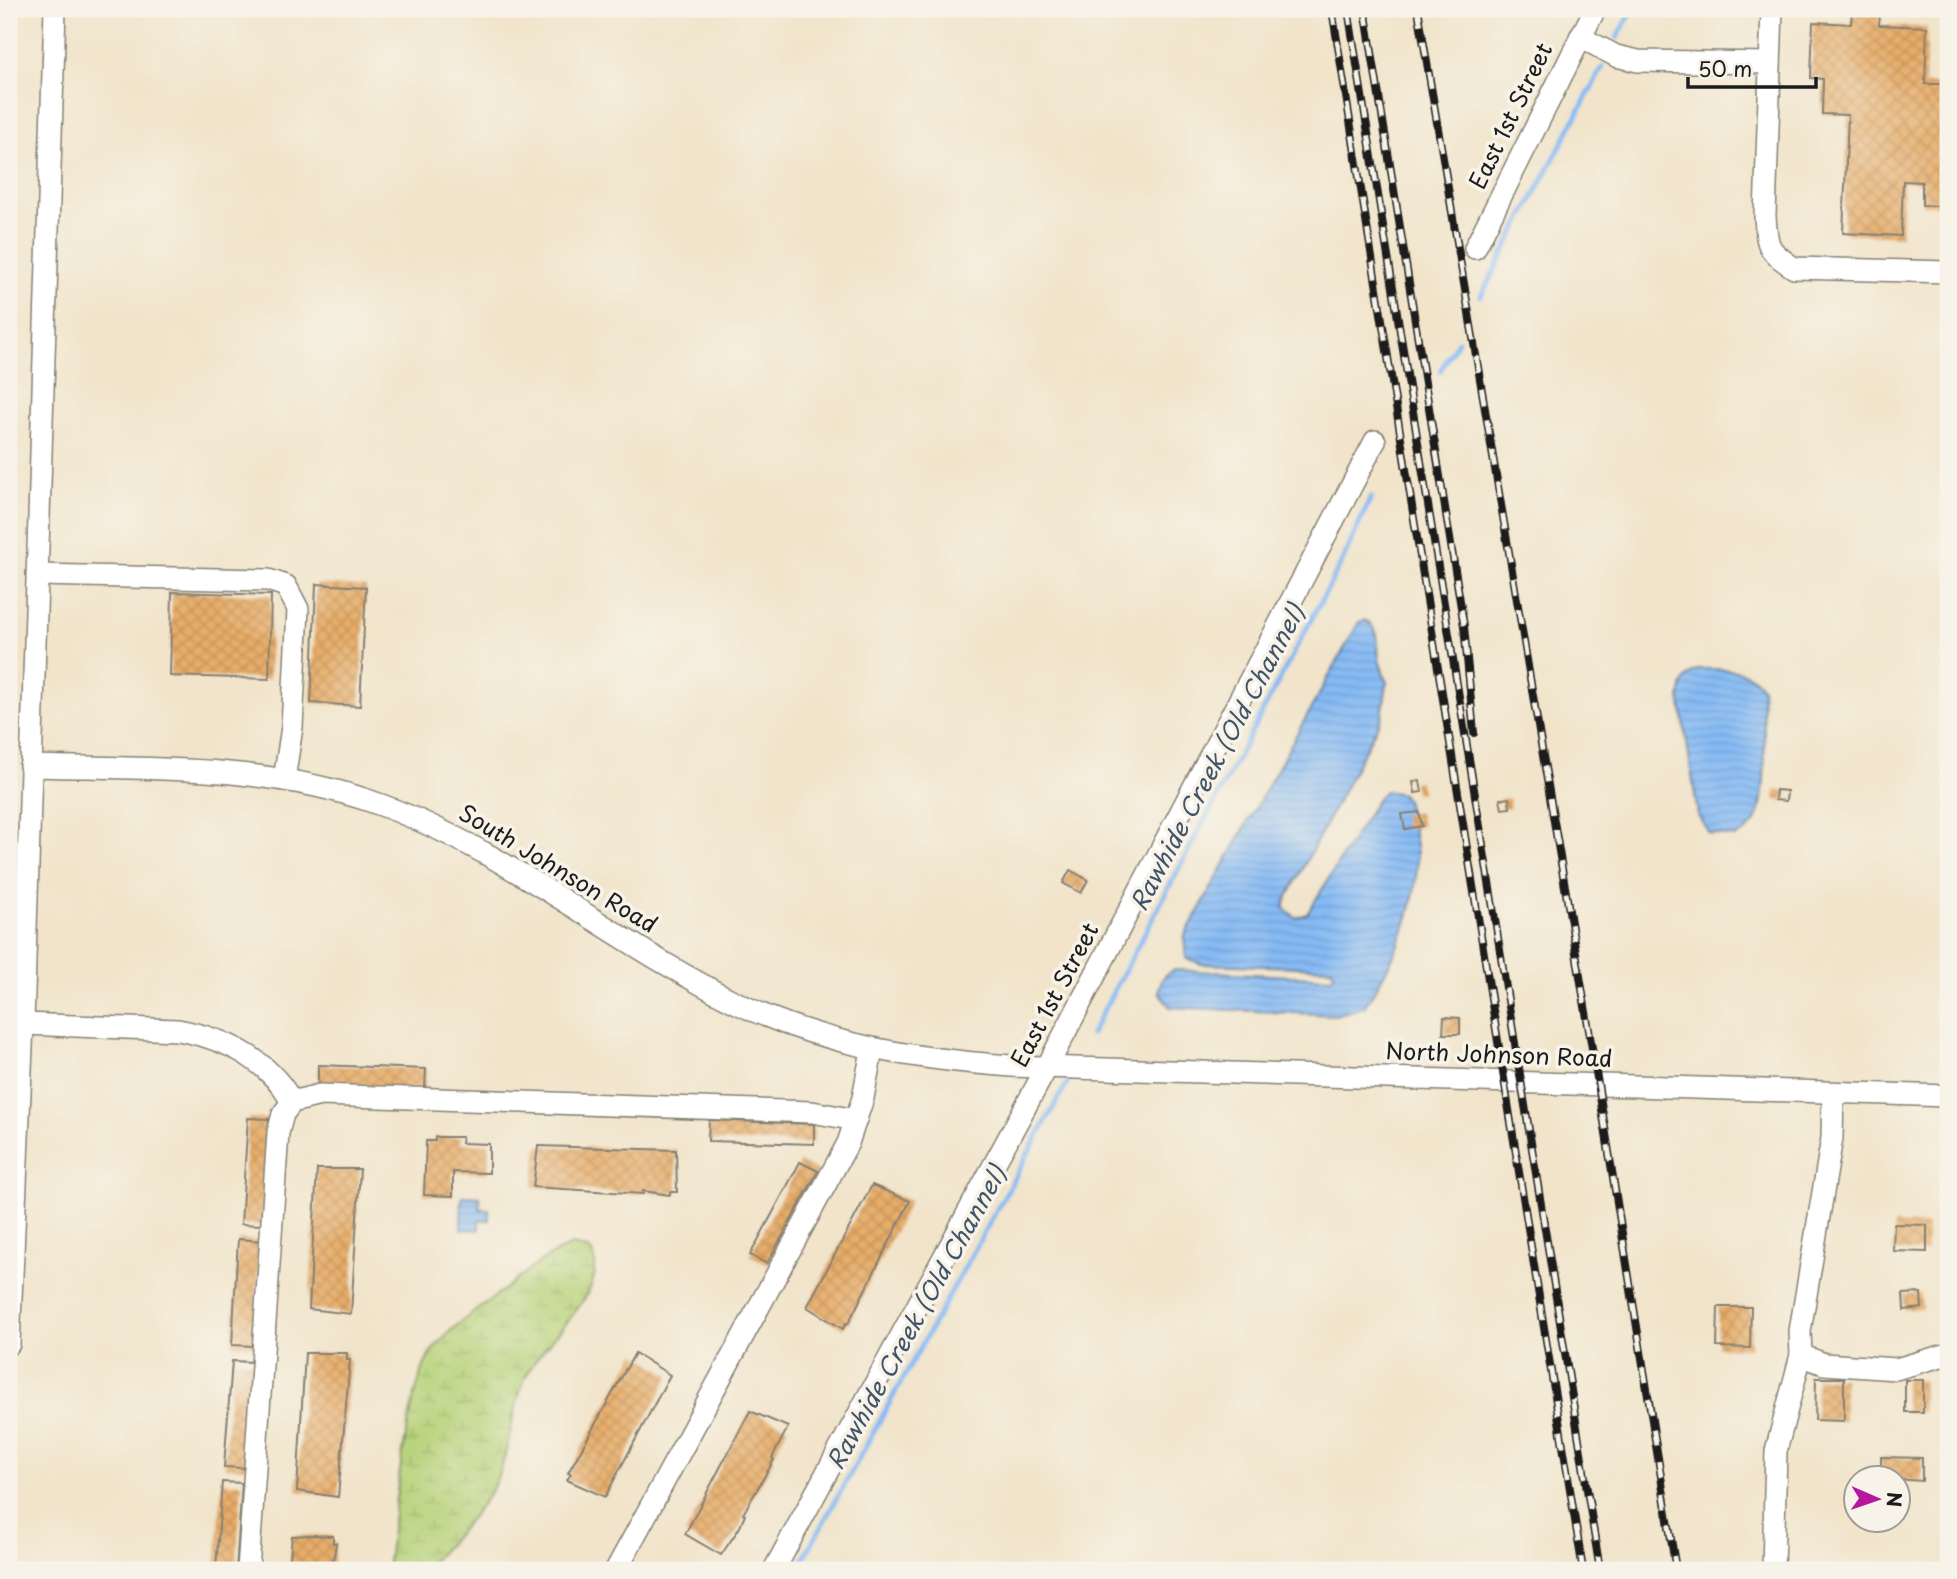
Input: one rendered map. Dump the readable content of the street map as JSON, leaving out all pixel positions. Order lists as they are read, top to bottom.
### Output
{
  "streets": {
    "street": ["East 1st Street", "South Johnson Road", "North Johnson Road"]
  },
  "crossings": [
    ["East 1st Street", "South Johnson Road"],
    ["East 1st Street", "North Johnson Road"],
    ["South Johnson Road", "North Johnson Road"]
  ],
  "water": ["Rawhide Creek (Old Channel)"],
  "scale_bar": "50 m",
  "north": "right"
}
